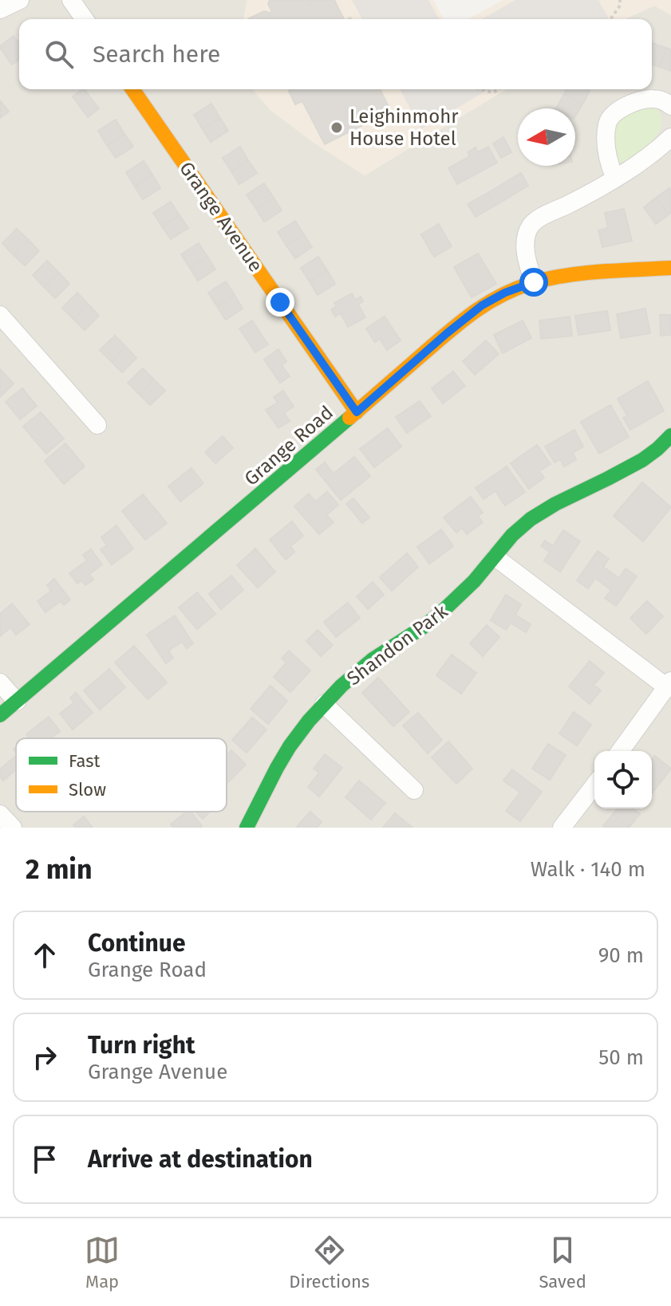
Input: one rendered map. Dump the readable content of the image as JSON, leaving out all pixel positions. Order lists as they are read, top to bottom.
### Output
{
  "streets": {
    "street": ["Grange Avenue", "Grange Road", "Shandon Park"]
  },
  "crossings": [
    ["Grange Avenue", "Grange Road"]
  ],
  "places": ["Leighinmohr House Hotel"],
  "legend": ["Fast", "Slow"],
  "north": "left",
  "page": {
    "search": "Search here",
    "heading": ["2 min", "Walk · 140 m"],
    "list": [
      ["Continue", "Grange Road", "90 m"],
      ["Turn right", "Grange Avenue", "50 m"],
      "Arrive at destination"
    ],
    "nav": ["Map", "Directions", "Saved"]
  }
}
